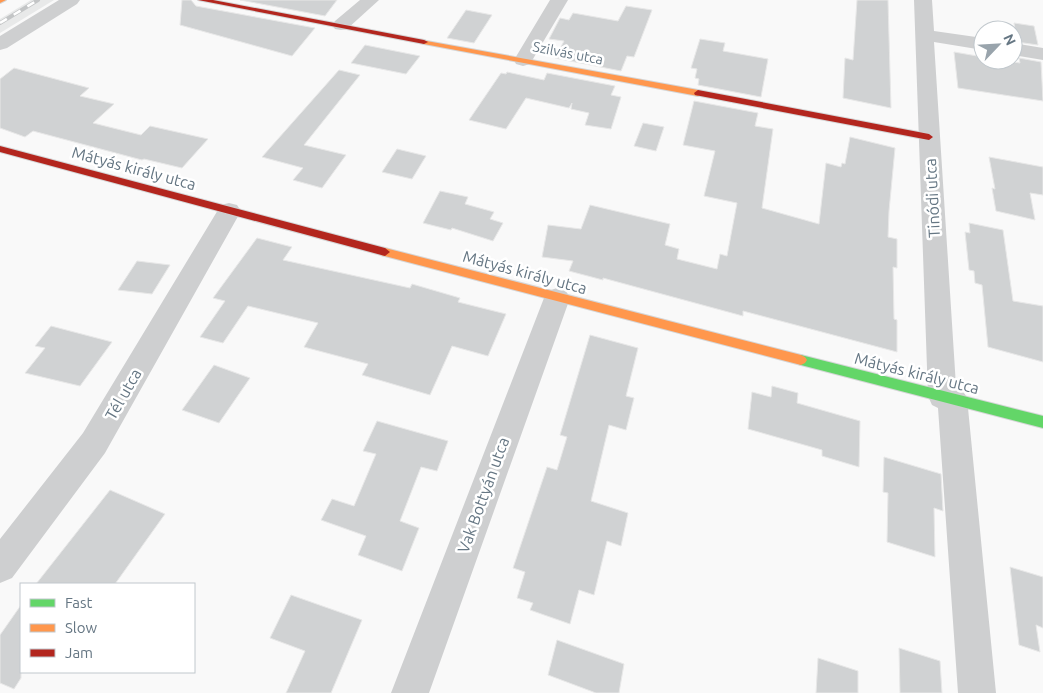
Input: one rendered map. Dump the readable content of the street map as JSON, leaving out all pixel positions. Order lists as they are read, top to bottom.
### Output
{
  "streets": {
    "street": [
      "Szilvás utca",
      "Mátyás király utca",
      "Tinódi utca",
      "Tél utca",
      "Vak Bottyán utca"
    ]
  },
  "crossings": [
    ["Szilvás utca", "Tinódi utca"],
    ["Mátyás király utca", "Tinódi utca"],
    ["Mátyás király utca", "Tél utca"],
    ["Mátyás király utca", "Vak Bottyán utca"]
  ],
  "legend": ["Fast", "Slow", "Jam"],
  "north": "top right"
}
